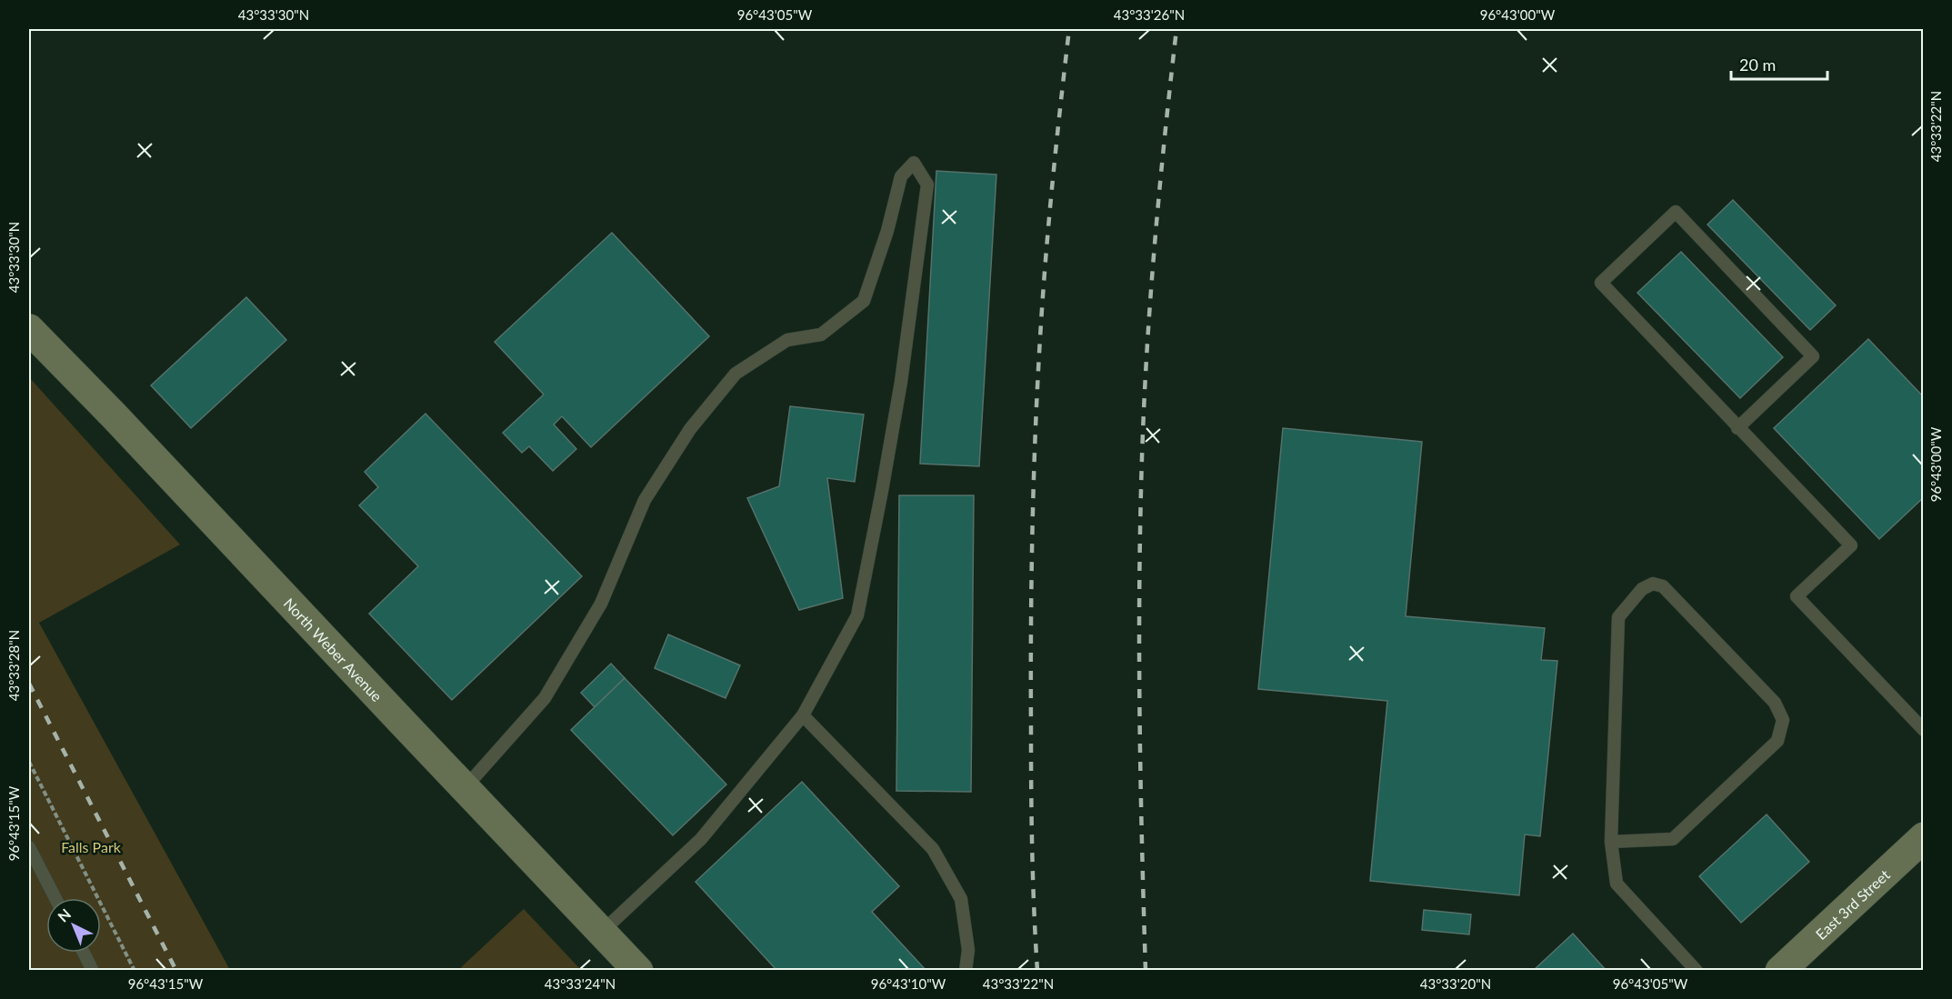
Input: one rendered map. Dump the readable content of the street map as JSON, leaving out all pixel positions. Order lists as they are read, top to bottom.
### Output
{
  "streets": {
    "street": ["North Weber Avenue", "East 3rd Street"]
  },
  "parks": ["Falls Park"],
  "scale_bar": "20 m",
  "north": "top left",
  "coordinates": [
    "43°33'30\"N",
    "96°43'05\"W",
    "43°33'26\"N",
    "96°43'00\"W",
    "43°33'22\"N",
    "43°33'28\"N",
    "96°43'15\"W",
    "43°33'24\"N",
    "96°43'10\"W",
    "43°33'20\"N"
  ]
}
